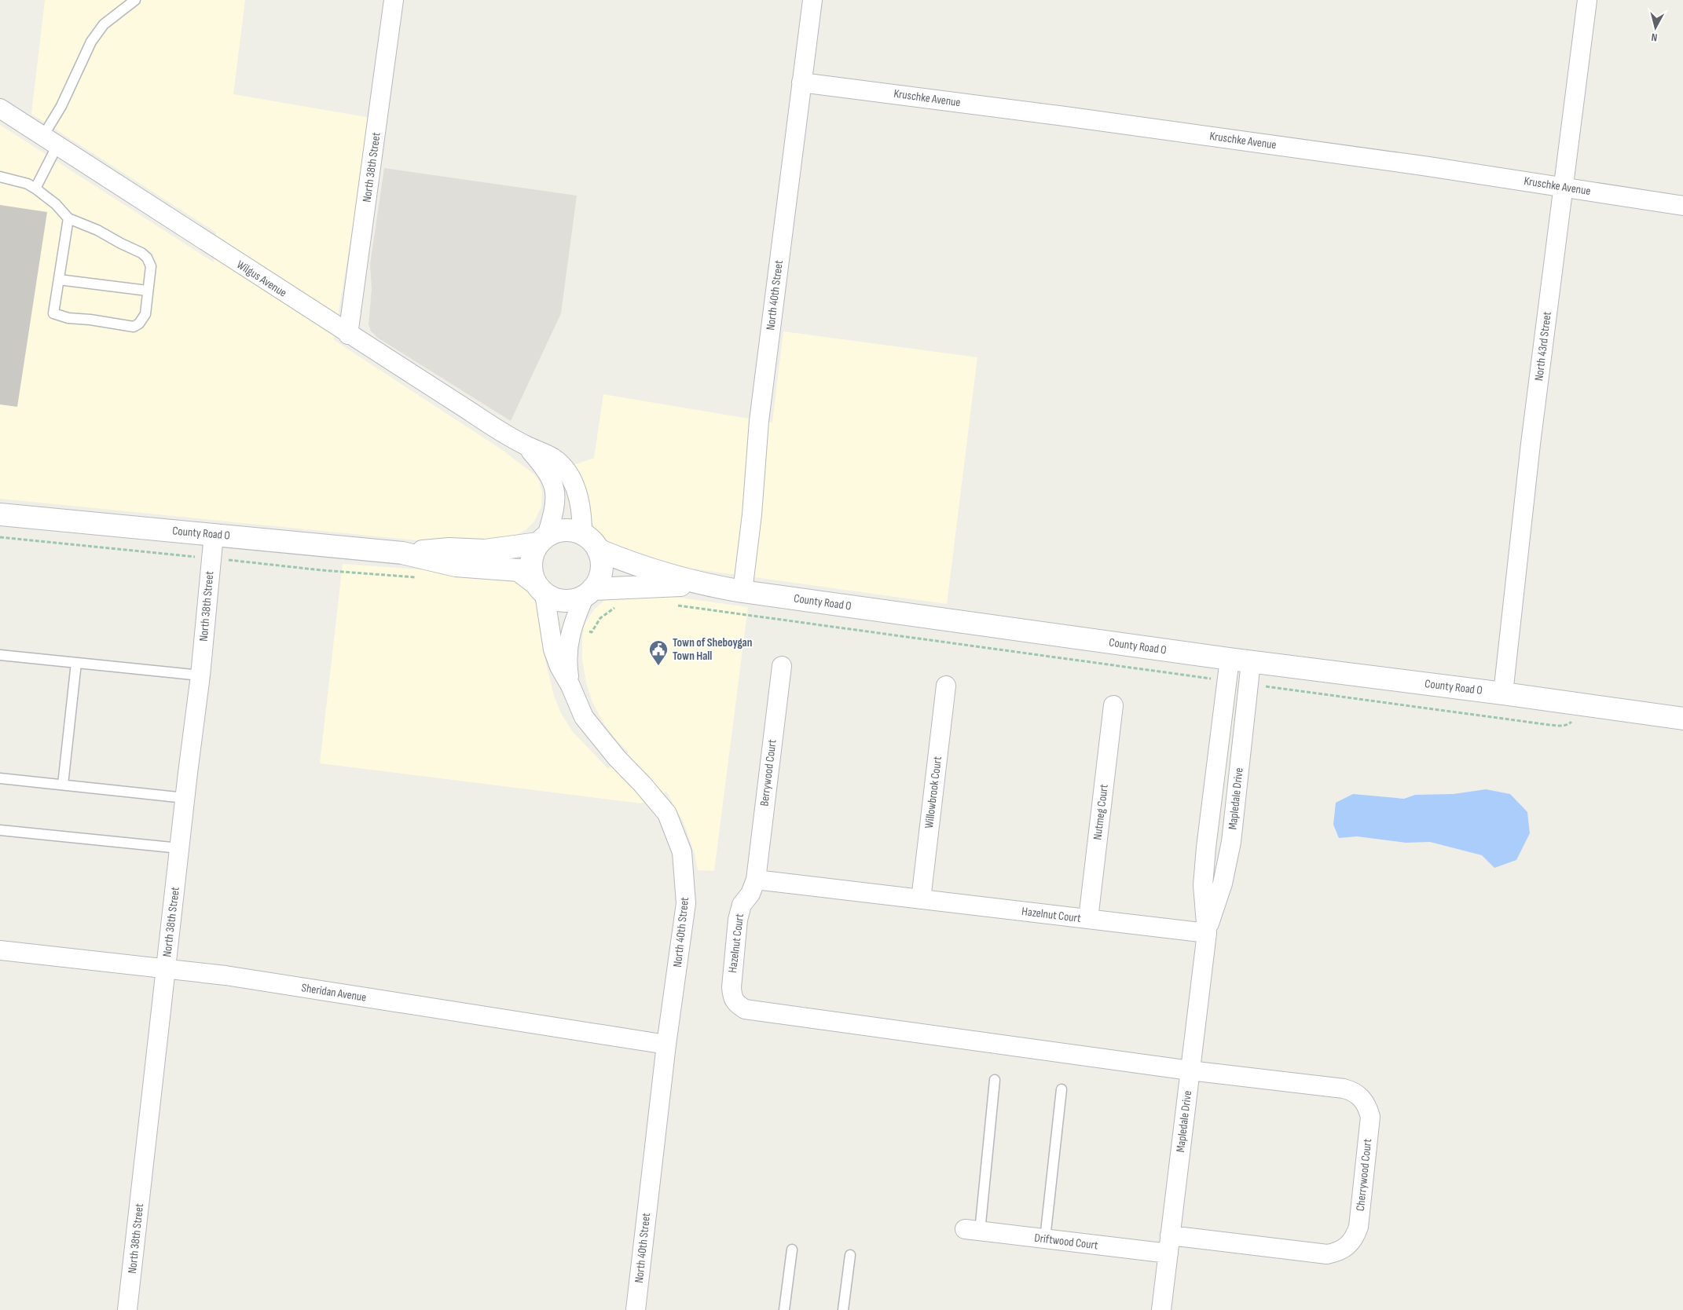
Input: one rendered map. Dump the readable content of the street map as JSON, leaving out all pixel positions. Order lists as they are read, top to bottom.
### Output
{
  "streets": {
    "street": [
      "Kruschke Avenue",
      "North 38th Street",
      "Wilgus Avenue",
      "North 40th Street",
      "North 43rd Street",
      "County Road O",
      "Berrywood Court",
      "Willowbrook Court",
      "Mapledale Drive",
      "Nutmeg Court",
      "Hazelnut Court",
      "Sheridan Avenue",
      "Cherrywood Court",
      "Driftwood Court"
    ]
  },
  "crossings": [
    ["Kruschke Avenue", "North 40th Street"],
    ["Kruschke Avenue", "North 43rd Street"],
    ["North 38th Street", "Wilgus Avenue"],
    ["North 38th Street", "County Road O"],
    ["North 38th Street", "Sheridan Avenue"],
    ["Wilgus Avenue", "North 40th Street"],
    ["Wilgus Avenue", "County Road O"],
    ["North 40th Street", "County Road O"],
    ["North 40th Street", "Sheridan Avenue"],
    ["North 43rd Street", "County Road O"],
    ["County Road O", "Mapledale Drive"],
    ["Berrywood Court", "Hazelnut Court"],
    ["Willowbrook Court", "Hazelnut Court"],
    ["Mapledale Drive", "Hazelnut Court"],
    ["Mapledale Drive", "Cherrywood Court"],
    ["Mapledale Drive", "Driftwood Court"],
    ["Nutmeg Court", "Hazelnut Court"],
    ["Hazelnut Court", "Cherrywood Court"]
  ],
  "places": {
    "public building": ["Town of Sheboygan Town Hall"]
  },
  "north": "bottom"
}
